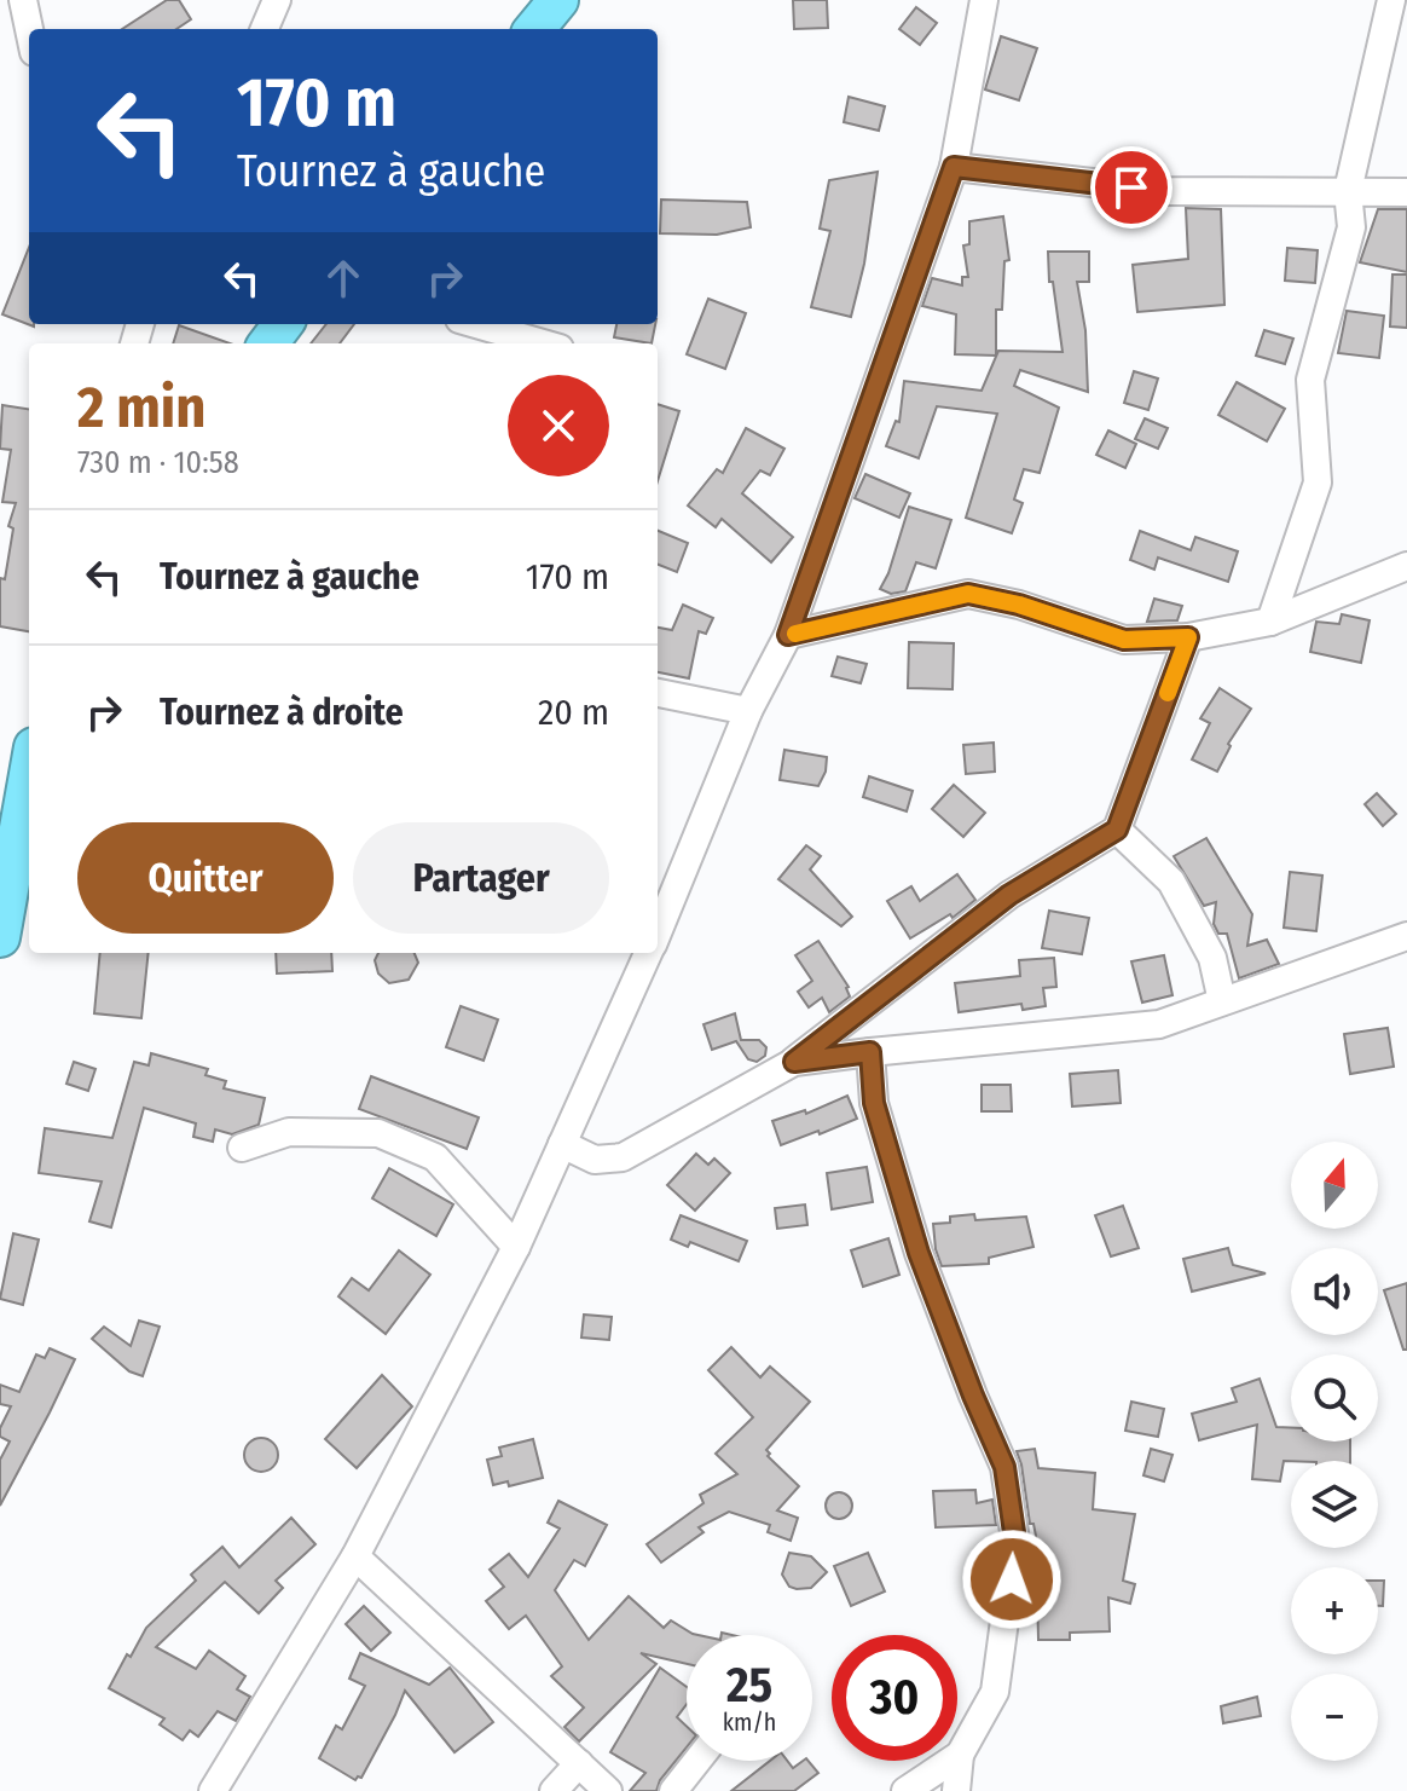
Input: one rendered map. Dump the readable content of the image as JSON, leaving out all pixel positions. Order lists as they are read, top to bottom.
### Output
{
  "north": "top",
  "page": {
    "turn": ["170 m", "Tournez à gauche"],
    "heading": ["2 min", "730 m · 10:58"],
    "list": [
      {
        "name": "Tournez à gauche",
        "value": "170 m"
      },
      {
        "name": "Tournez à droite",
        "value": "20 m"
      }
    ],
    "buttons": ["Quitter", "Partager"],
    "map_buttons": ["+", "−"],
    "speed": "25 km/h",
    "limit": "30"
  }
}
